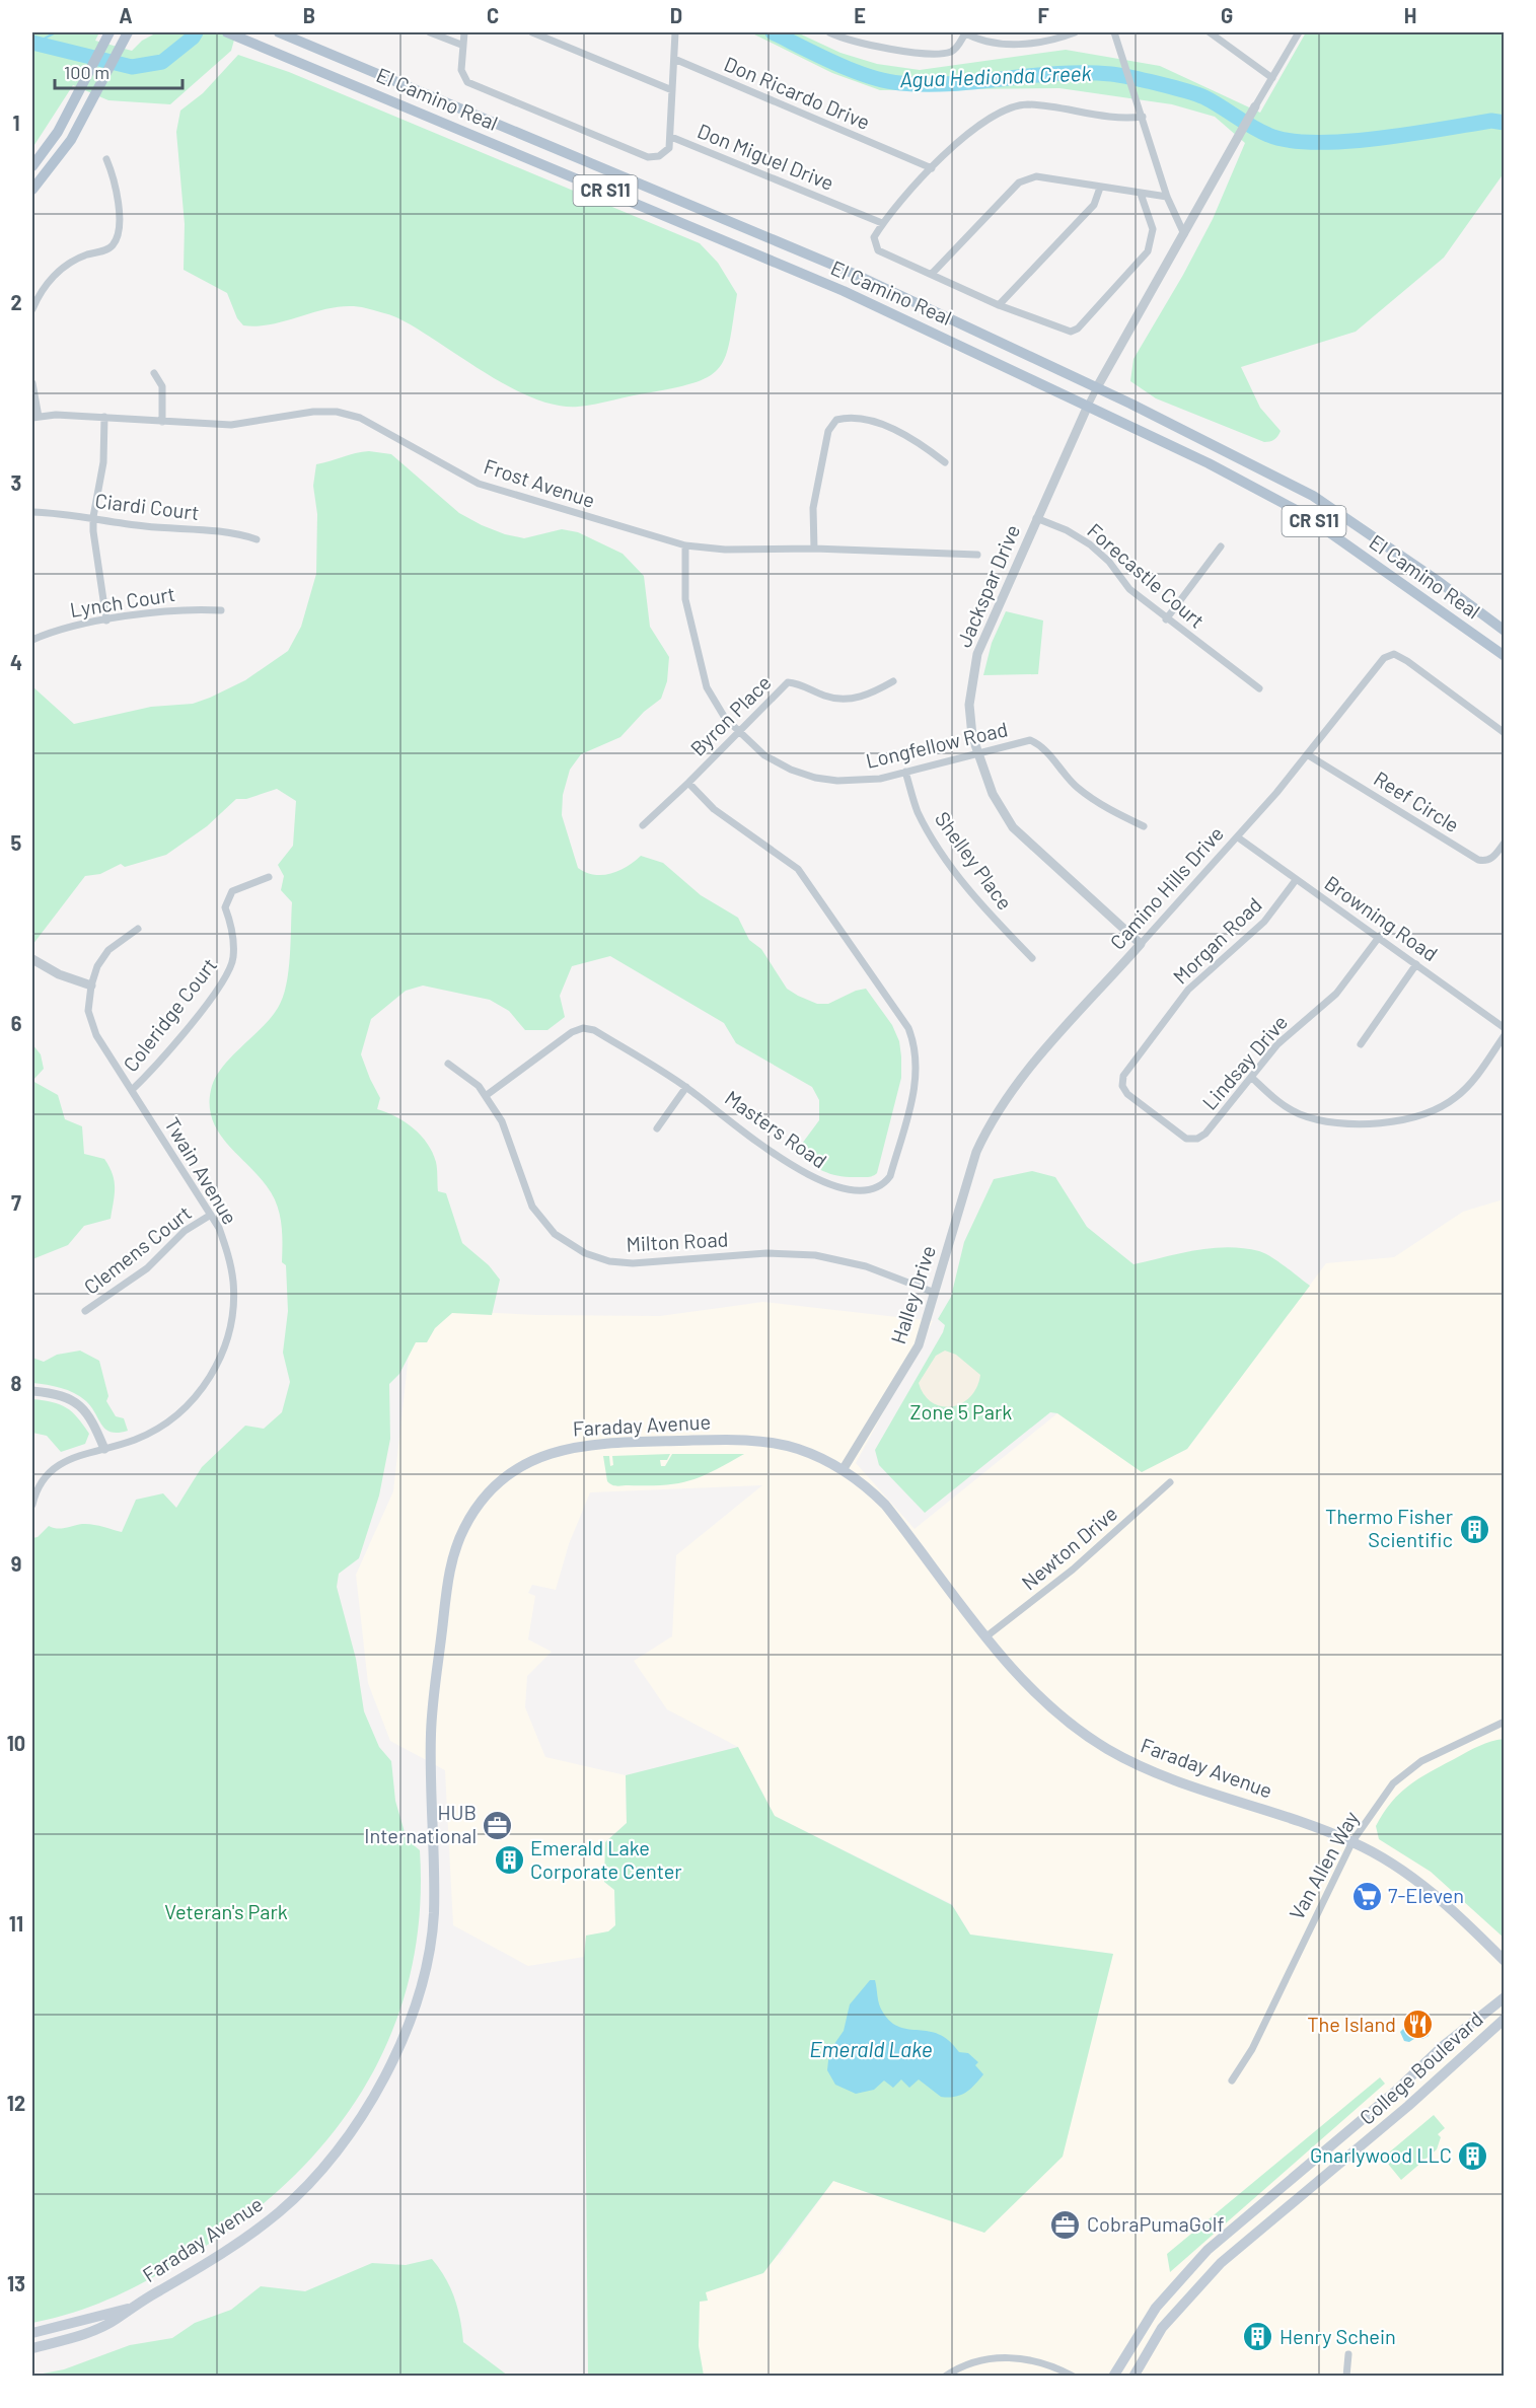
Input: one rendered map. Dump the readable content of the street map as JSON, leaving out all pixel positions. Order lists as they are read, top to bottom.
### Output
{
  "streets": {
    "main road": [
      "El Camino Real",
      "CR S11",
      "Faraday Avenue",
      "College Boulevard"
    ],
    "street": [
      "Don Ricardo Drive",
      "Don Miguel Drive",
      "Frost Avenue",
      "Ciardi Court",
      "Forecastle Court",
      "Jackspar Drive",
      "Lynch Court",
      "Byron Place",
      "Longfellow Road",
      "Reef Circle",
      "Shelley Place",
      "Camino Hills Drive",
      "Browning Road",
      "Morgan Road",
      "Coleridge Court",
      "Lindsay Drive",
      "Masters Road",
      "Twain Avenue",
      "Milton Road",
      "Clemens Court",
      "Halley Drive",
      "Newton Drive",
      "Van Allen Way"
    ]
  },
  "crossings": [
    ["El Camino Real", "Jackspar Drive"],
    ["Frost Avenue", "Longfellow Road"],
    ["Forecastle Court", "Jackspar Drive"],
    ["Jackspar Drive", "Longfellow Road"],
    ["Jackspar Drive", "Camino Hills Drive"],
    ["Byron Place", "Longfellow Road"],
    ["Byron Place", "Masters Road"],
    ["Longfellow Road", "Shelley Place"],
    ["Reef Circle", "Camino Hills Drive"],
    ["Camino Hills Drive", "Browning Road"],
    ["Camino Hills Drive", "Halley Drive"],
    ["Browning Road", "Morgan Road"],
    ["Browning Road", "Lindsay Drive"],
    ["Morgan Road", "Lindsay Drive"],
    ["Coleridge Court", "Twain Avenue"],
    ["Masters Road", "Milton Road"],
    ["Twain Avenue", "Clemens Court"],
    ["Milton Road", "Halley Drive"],
    ["Halley Drive", "Faraday Avenue"],
    ["Faraday Avenue", "Newton Drive"],
    ["Faraday Avenue", "Van Allen Way"]
  ],
  "water": ["Agua Hedionda Creek", "Emerald Lake"],
  "parks": ["Zone 5 Park", "Veteran's Park"],
  "places": {
    "building": [
      "Thermo Fisher Scientific",
      "Emerald Lake Corporate Center",
      "Gnarlywood LLC",
      "Henry Schein"
    ],
    "office": ["HUB International", "CobraPumaGolf"],
    "supermarket": ["7-Eleven"],
    "restaurant": ["The Island"]
  },
  "scale_bar": "100 m",
  "grid": {
    "columns": [
      "A",
      "B",
      "C",
      "D",
      "E",
      "F",
      "G",
      "H"
    ],
    "rows": [
      "1",
      "2",
      "3",
      "4",
      "5",
      "6",
      "7",
      "8",
      "9",
      "10",
      "11",
      "12",
      "13"
    ]
  }
}
